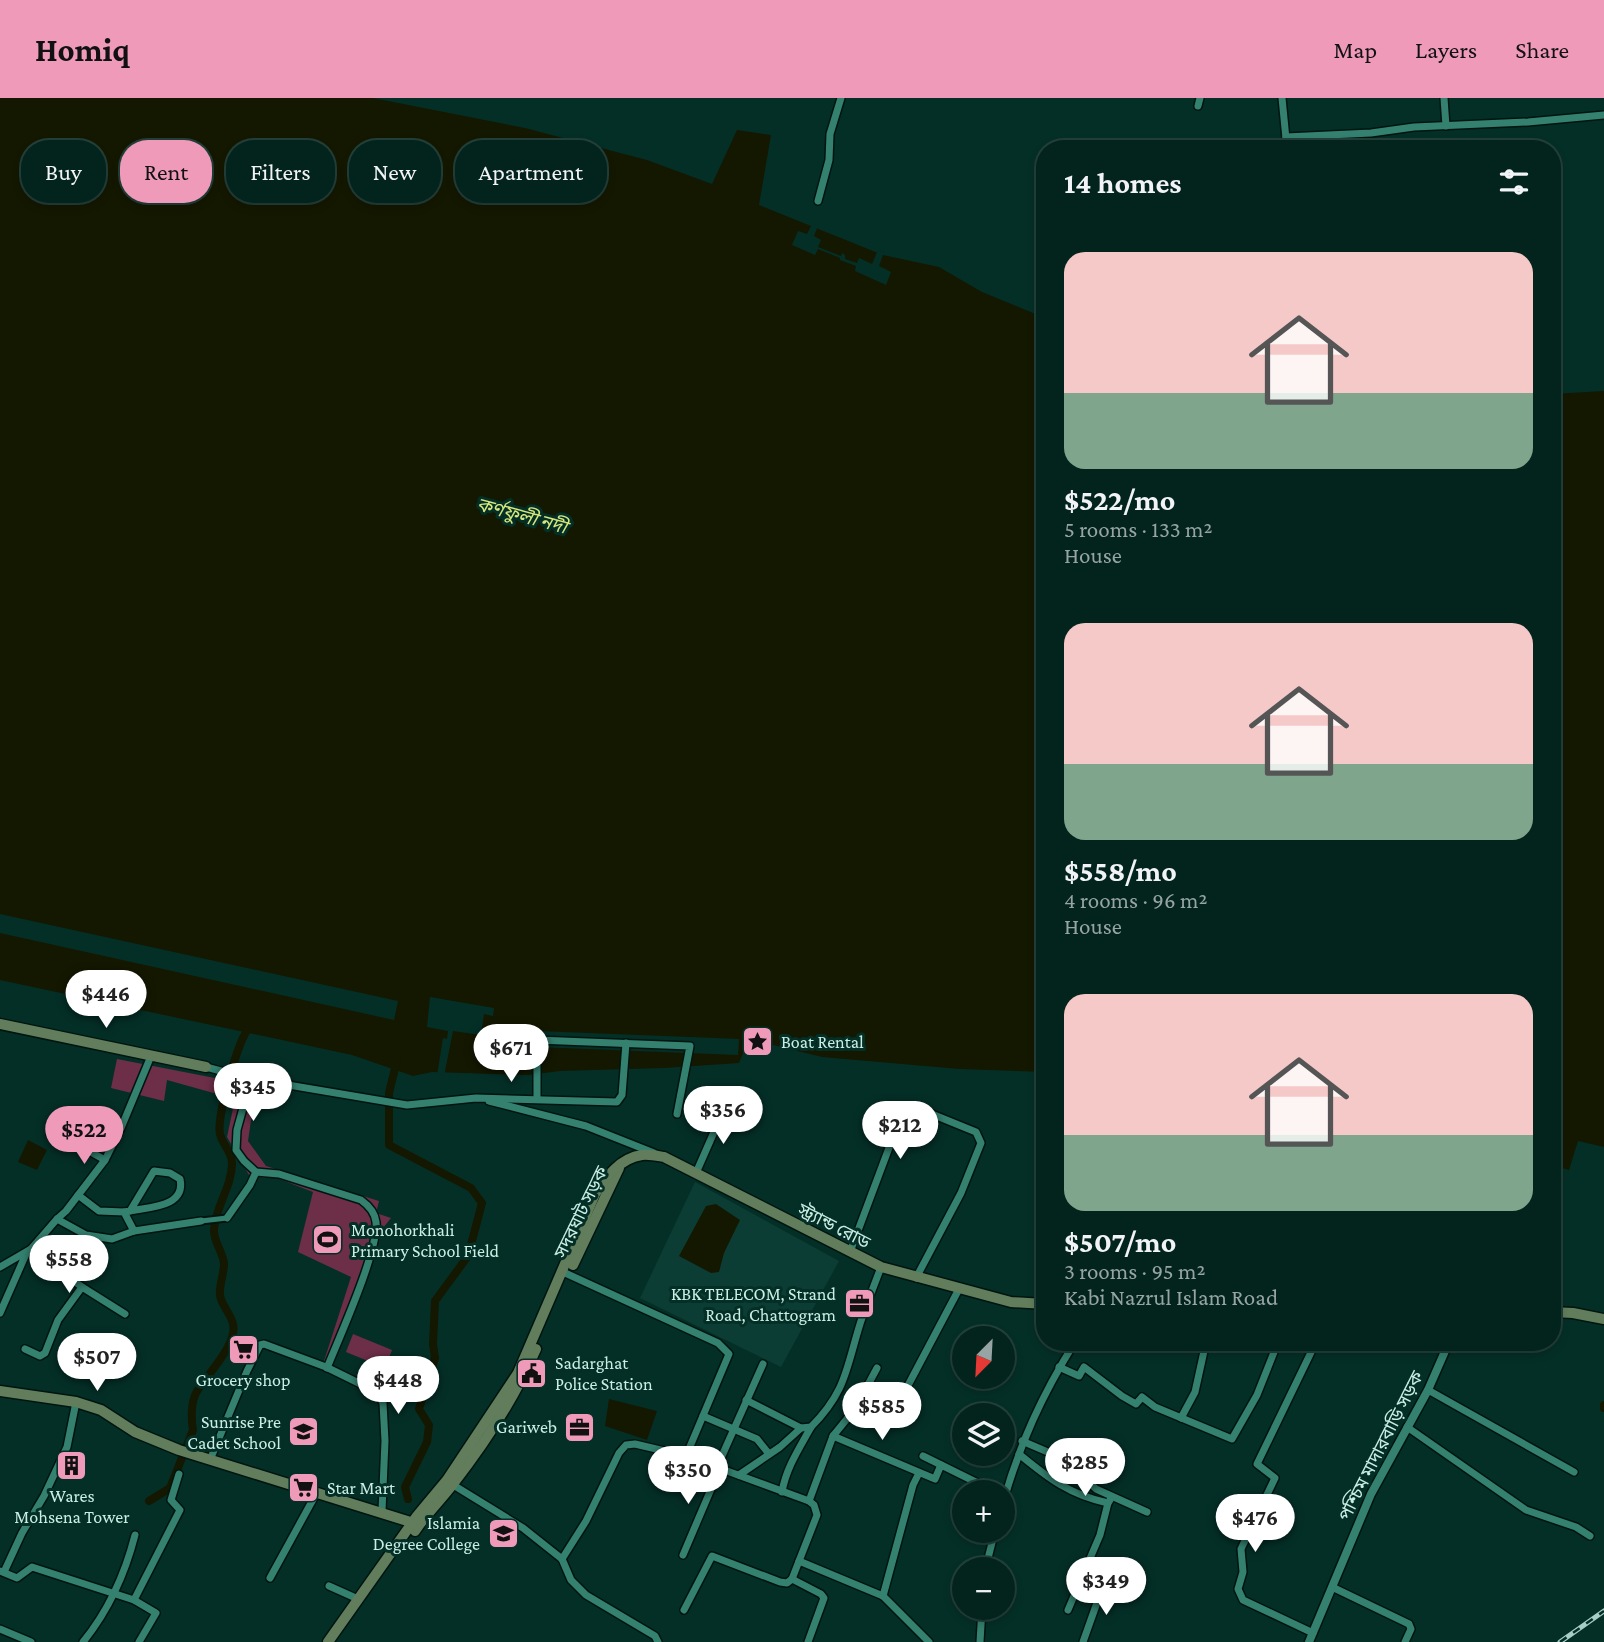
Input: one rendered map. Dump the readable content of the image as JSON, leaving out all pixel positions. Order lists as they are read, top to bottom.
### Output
{
  "streets": {
    "main road": ["সদরঘাট সড়ক", "স্ট্র্যান্ড রোড"],
    "street": ["পশ্চিম মাদারবাড়ি সড়ক"]
  },
  "crossings": [
    ["সদরঘাট সড়ক", "স্ট্র্যান্ড রোড"]
  ],
  "water": ["কর্ণফুলী নদী"],
  "places": {
    "place": ["Boat Rental"],
    "sports": ["Monohorkhali Primary School Field"],
    "office": ["KBK TELECOM, Strand Road, Chattogram", "Gariweb"],
    "supermarket": ["Grocery shop", "Star Mart"],
    "public building": ["Sadarghat Police Station"],
    "school or university": ["Sunrise Pre Cadet School", "Islamia Degree College"],
    "building": ["Wares Mohsena Tower"]
  },
  "north": "bottom left",
  "page": {
    "header": "Homiq",
    "nav": ["Map", "Layers", "Share"],
    "chip": [
      "Buy",
      "Rent",
      "Filters",
      "New",
      "Apartment"
    ],
    "heading": "14 homes",
    "list": [
      {
        "name": "$522/mo",
        "note": "5 rooms · 133 m² · House"
      },
      {
        "name": "$558/mo",
        "note": "4 rooms · 96 m² · House"
      },
      {
        "name": "$507/mo",
        "note": "3 rooms · 95 m² · Kabi Nazrul Islam Road"
      }
    ],
    "price": [
      "$446",
      "$671",
      "$345",
      "$356",
      "$212",
      "$522",
      "$558",
      "$507",
      "$448",
      "$585",
      "$285",
      "$350",
      "$476",
      "$349"
    ],
    "map_buttons": ["+", "−"]
  }
}
